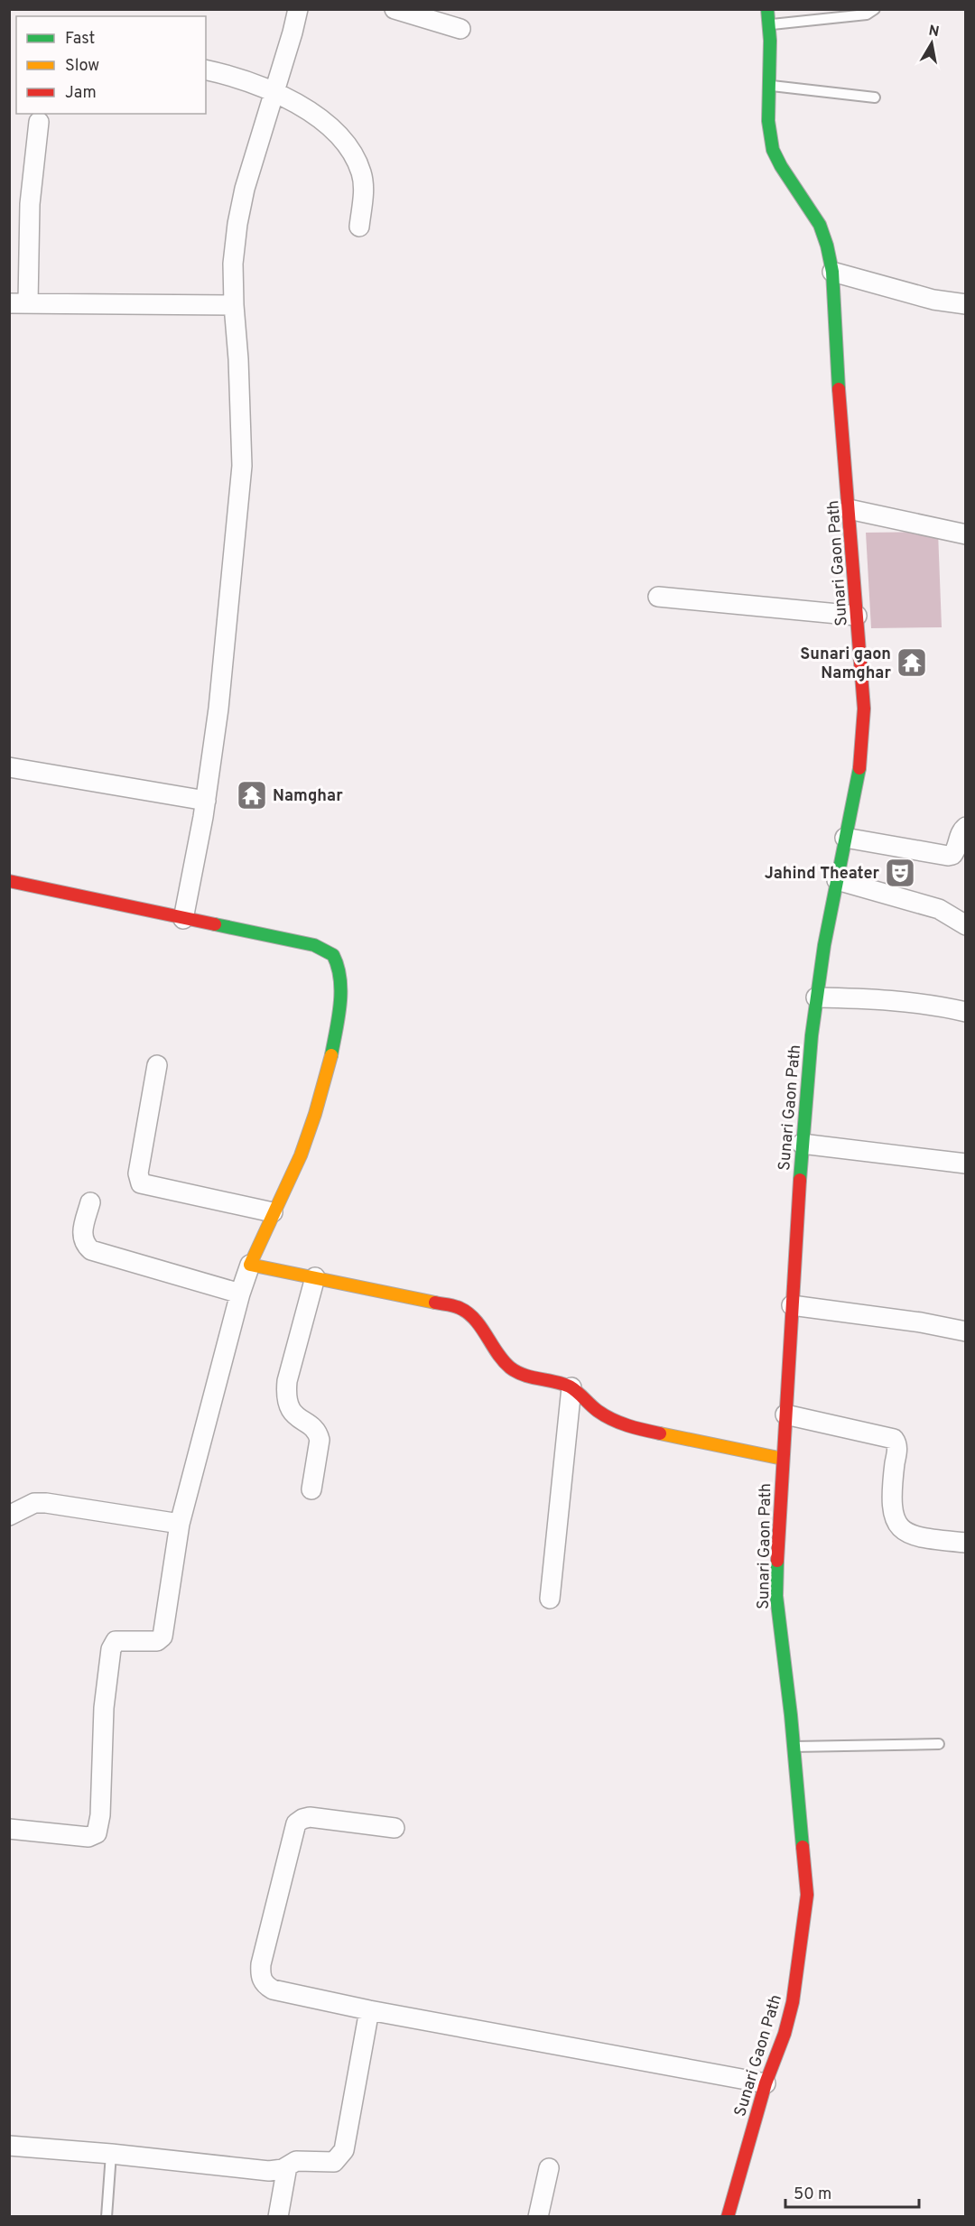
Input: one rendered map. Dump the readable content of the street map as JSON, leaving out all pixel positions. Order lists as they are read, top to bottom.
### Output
{
  "streets": {
    "street": ["Sunari Gaon Path"]
  },
  "places": {
    "temple": ["Sunari gaon Namghar", "Namghar"],
    "theatre": ["Jahind Theater"]
  },
  "legend": ["Fast", "Slow", "Jam"],
  "scale_bar": "50 m",
  "north": "top"
}
